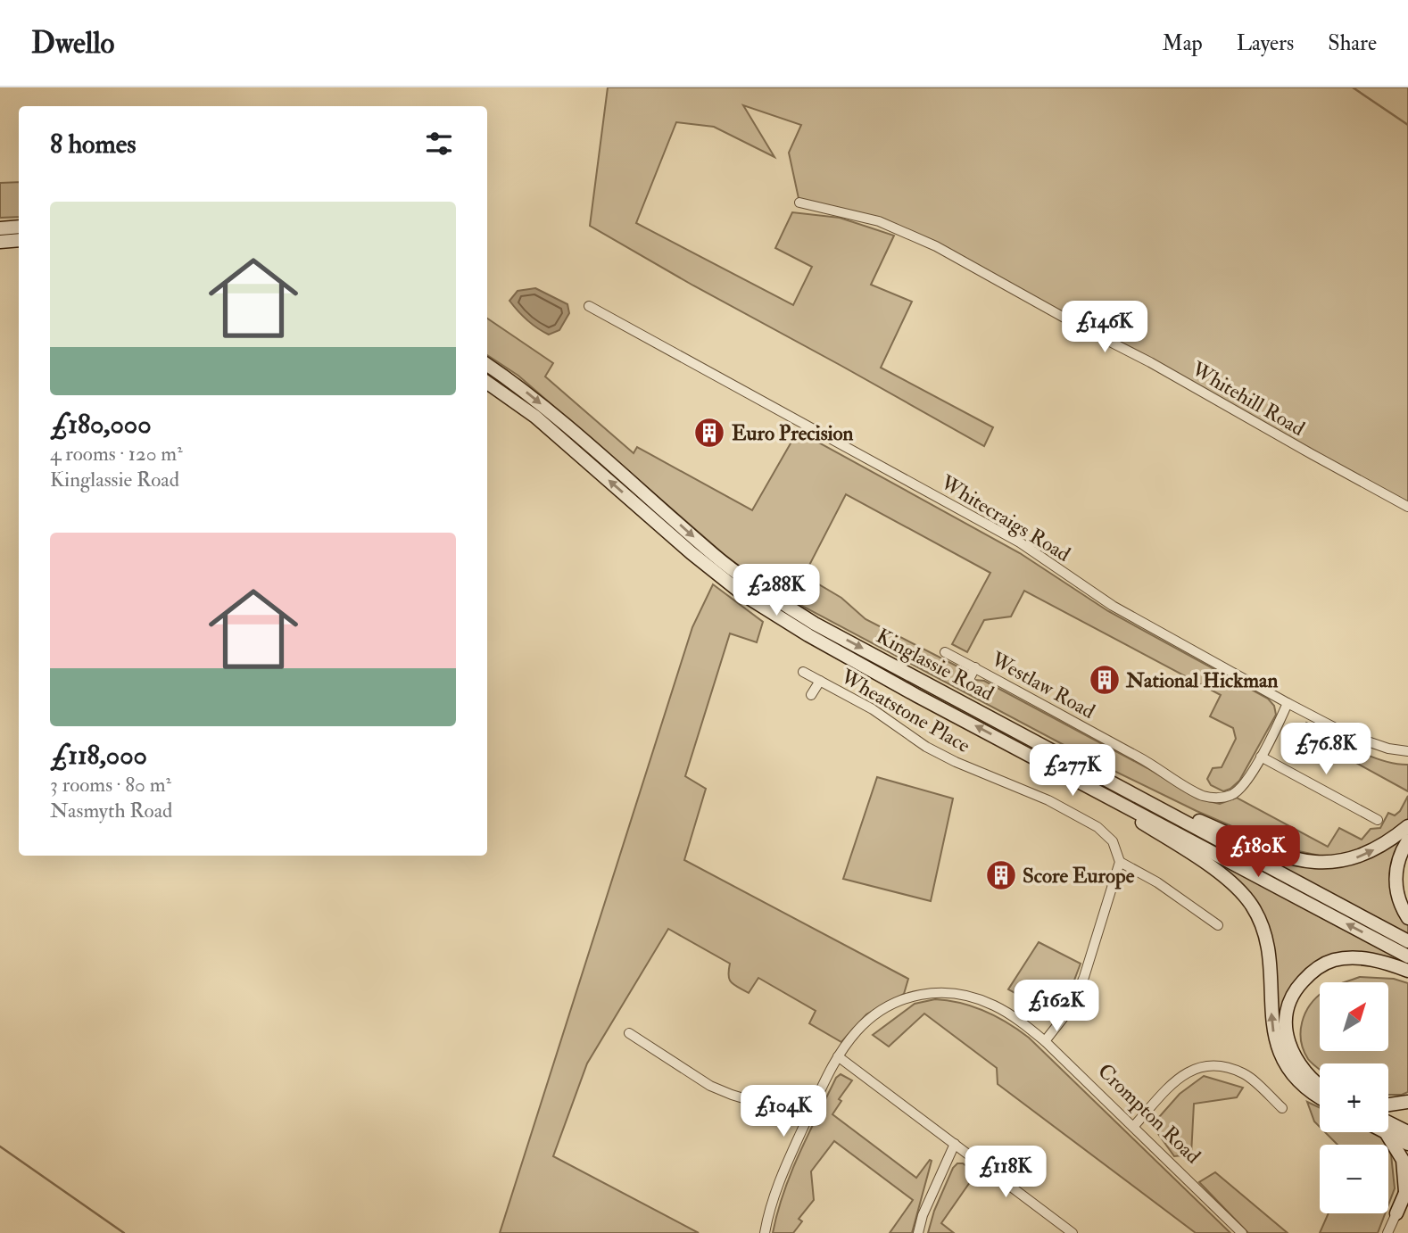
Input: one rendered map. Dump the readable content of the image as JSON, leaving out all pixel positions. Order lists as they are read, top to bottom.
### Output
{
  "streets": {
    "main road": ["Kinglassie Road"],
    "street": [
      "Whitehill Road",
      "Whitecraigs Road",
      "Westlaw Road",
      "Wheatstone Place",
      "Crompton Road"
    ]
  },
  "crossings": [
    ["Whitecraigs Road", "Westlaw Road"]
  ],
  "places": {
    "building": ["Euro Precision", "National Hickman", "Score Europe"]
  },
  "north": "top right",
  "page": {
    "header": "Dwello",
    "nav": ["Map", "Layers", "Share"],
    "heading": "8 homes",
    "list": [
      {
        "name": "£180,000",
        "note": "4 rooms · 120 m² · Kinglassie Road"
      },
      {
        "name": "£118,000",
        "note": "3 rooms · 80 m² · Nasmyth Road"
      }
    ],
    "price": [
      "£146K",
      "£288K",
      "£76.8K",
      "£277K",
      "£180K",
      "£162K",
      "£104K",
      "£118K"
    ],
    "map_buttons": ["+", "−"]
  }
}
